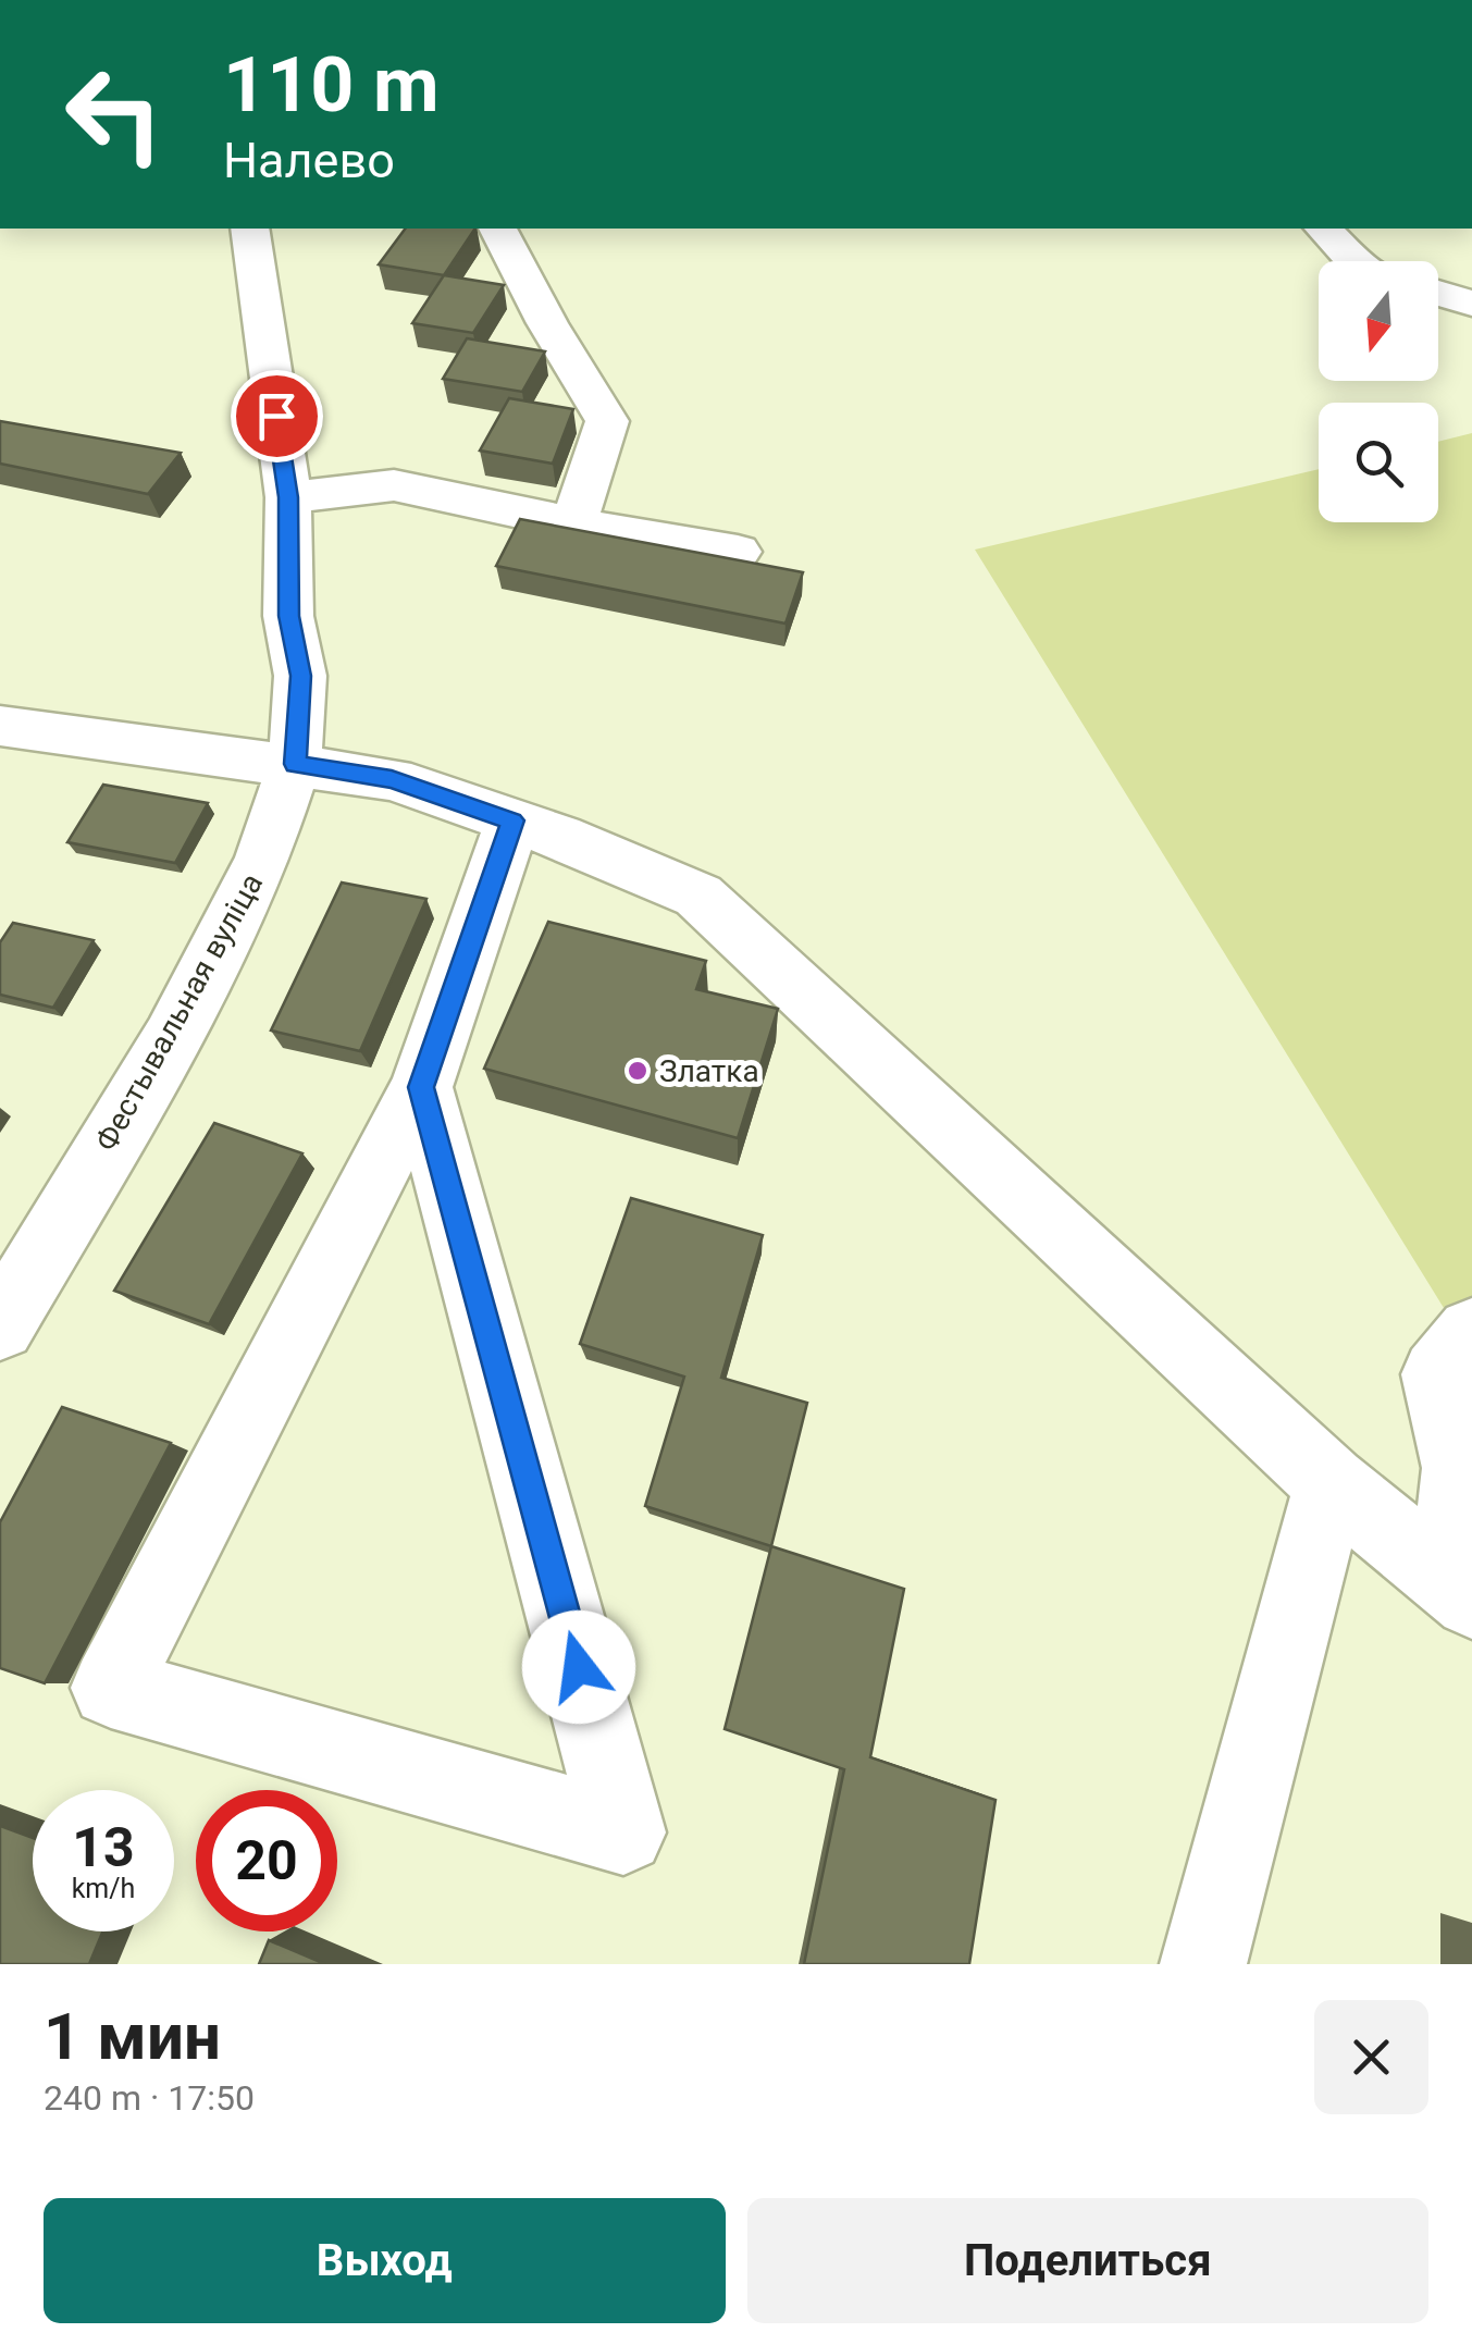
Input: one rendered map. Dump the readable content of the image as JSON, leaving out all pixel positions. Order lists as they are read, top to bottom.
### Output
{
  "streets": {
    "street": ["Фестывальная вуліца"]
  },
  "places": ["Златка"],
  "north": "bottom",
  "page": {
    "turn": ["110 m", "Налево"],
    "speed": "13 km/h",
    "limit": "20",
    "heading": ["1 мин", "240 m · 17:50"],
    "buttons": ["Выход", "Поделиться"]
  }
}
